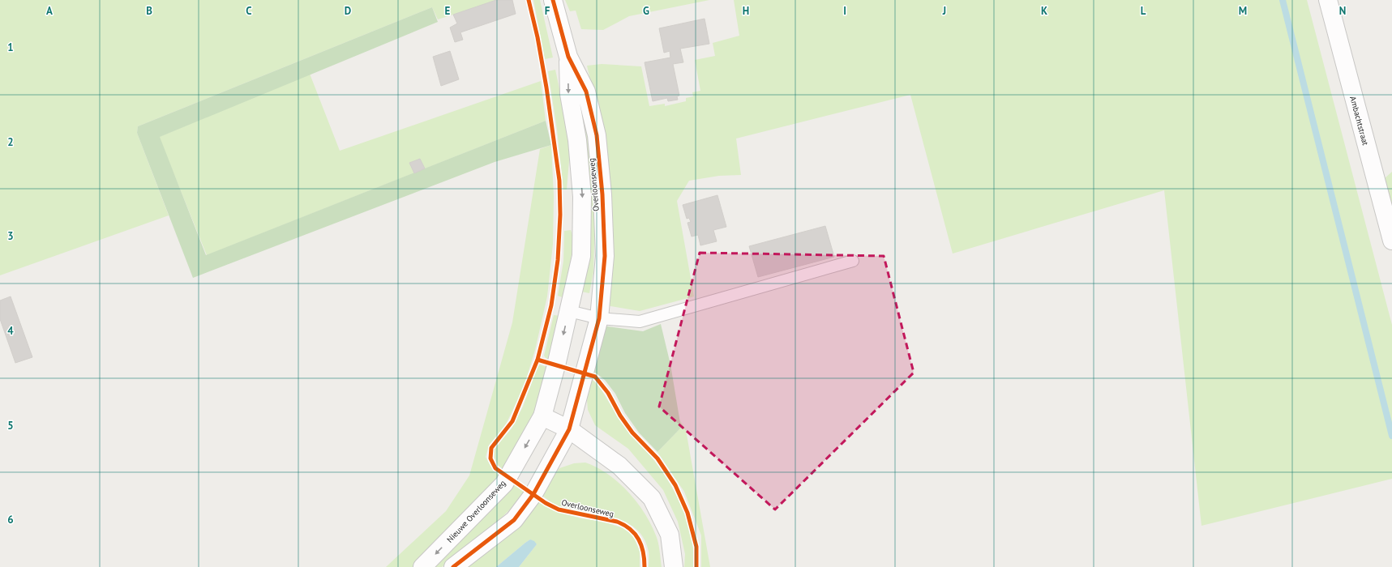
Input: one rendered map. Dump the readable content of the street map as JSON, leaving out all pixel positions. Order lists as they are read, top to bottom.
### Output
{
  "streets": {
    "street": ["Ambachtstraat", "Overloonseweg", "Nieuwe Overloonseweg"]
  },
  "crossings": [
    ["Overloonseweg", "Nieuwe Overloonseweg"]
  ],
  "grid": {
    "columns": [
      "A",
      "B",
      "C",
      "D",
      "E",
      "F",
      "G",
      "H",
      "I",
      "J",
      "K",
      "L",
      "M",
      "N"
    ],
    "rows": [
      "1",
      "2",
      "3",
      "4",
      "5",
      "6"
    ]
  }
}
